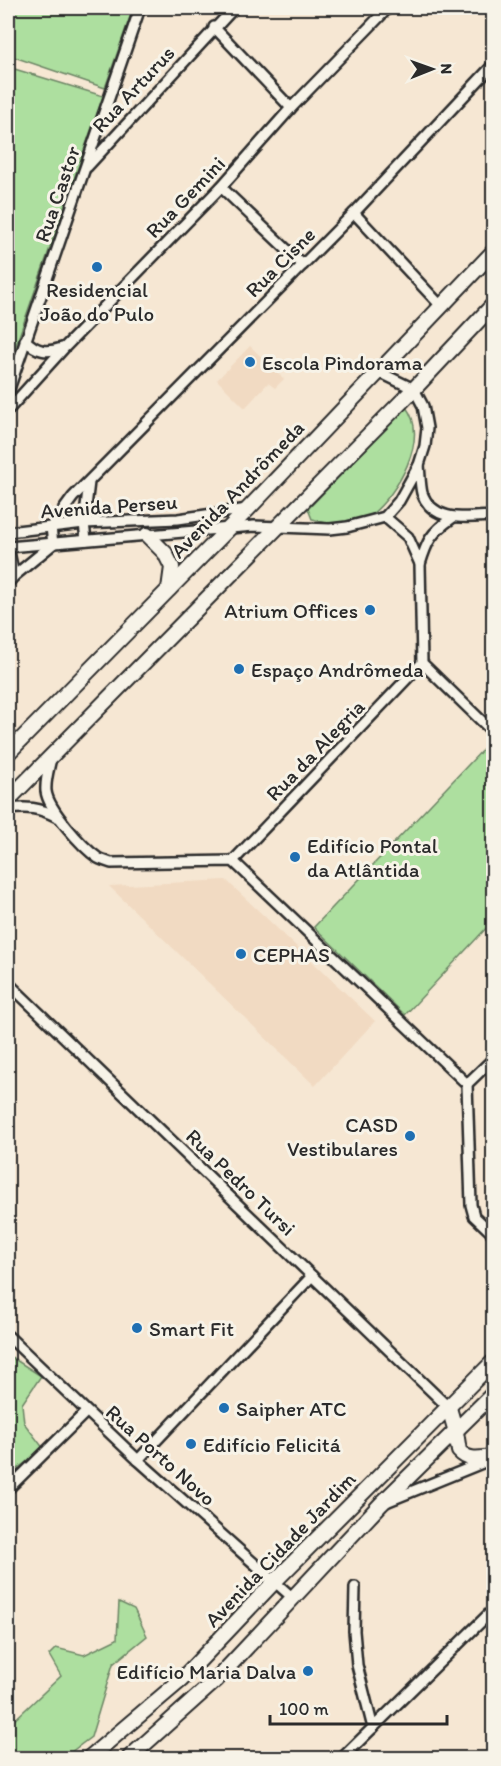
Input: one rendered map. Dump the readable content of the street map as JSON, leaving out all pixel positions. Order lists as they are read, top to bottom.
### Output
{
  "streets": {
    "main road": ["Avenida Andrômeda", "Avenida Cidade Jardim"],
    "street": [
      "Rua Arturus",
      "Rua Castor",
      "Rua Gemini",
      "Rua Cisne",
      "Avenida Perseu",
      "Rua da Alegria",
      "Rua Pedro Tursi",
      "Rua Porto Novo"
    ]
  },
  "crossings": [
    ["Rua Arturus", "Rua Castor"],
    ["Rua Cisne", "Avenida Perseu"],
    ["Avenida Andrômeda", "Avenida Perseu"],
    ["Rua Pedro Tursi", "Avenida Cidade Jardim"],
    ["Rua Porto Novo", "Avenida Cidade Jardim"]
  ],
  "places": [
    "Residencial João do Pulo",
    "Escola Pindorama",
    "Atrium Offices",
    "Espaço Andrômeda",
    "Edifício Pontal da Atlântida",
    "CEPHAS",
    "CASD Vestibulares",
    "Smart Fit",
    "Saipher ATC",
    "Edifício Felicitá",
    "Edifício Maria Dalva"
  ],
  "scale_bar": "100 m",
  "north": "right"
}
